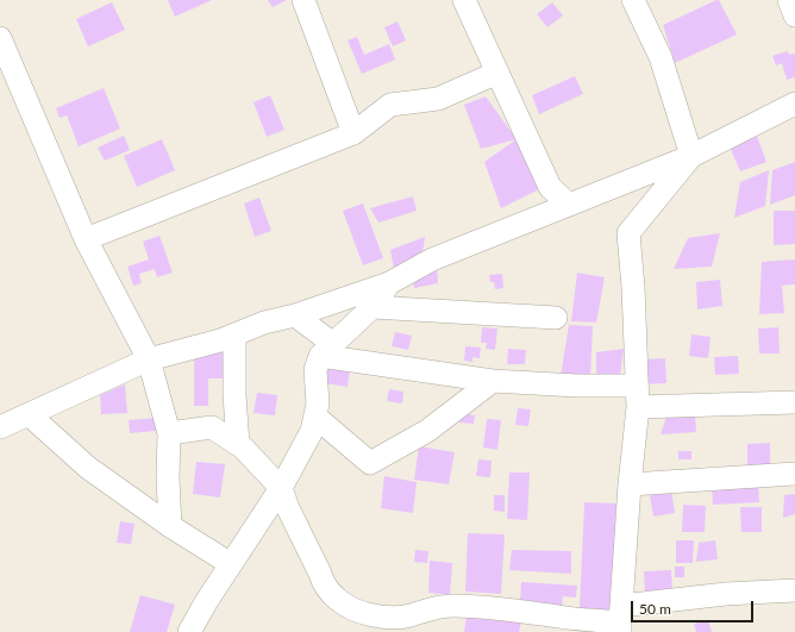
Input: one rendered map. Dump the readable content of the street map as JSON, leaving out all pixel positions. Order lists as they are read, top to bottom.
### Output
{
  "scale_bar": "50 m"
}
